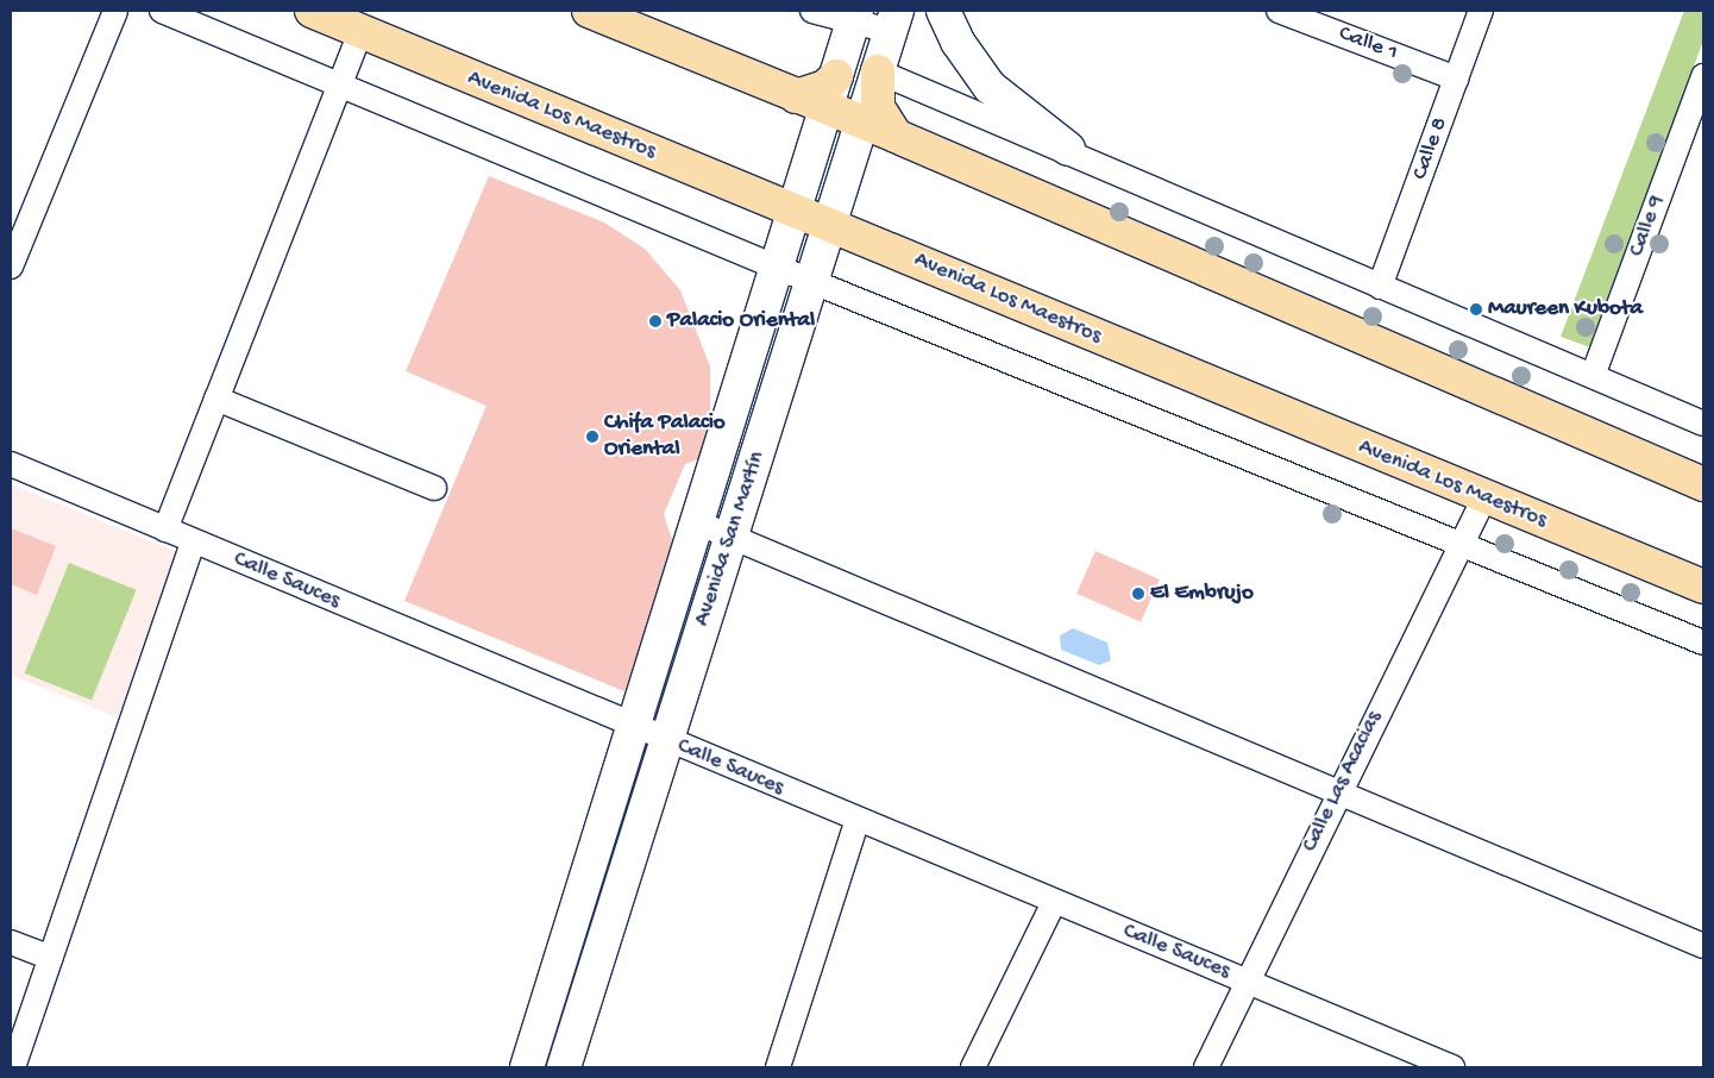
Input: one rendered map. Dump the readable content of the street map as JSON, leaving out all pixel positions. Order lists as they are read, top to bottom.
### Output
{
  "streets": {
    "highway": ["Avenida Los Maestros"],
    "main road": ["Avenida San Martín"],
    "street": [
      "Calle 1",
      "Calle 8",
      "Calle 9",
      "Calle Sauces",
      "Calle Las Acacias"
    ]
  },
  "crossings": [
    ["Calle 1", "Calle 8"],
    ["Avenida Los Maestros", "Avenida San Martín"],
    ["Avenida Los Maestros", "Calle Las Acacias"],
    ["Avenida San Martín", "Calle Sauces"],
    ["Calle Sauces", "Calle Las Acacias"]
  ],
  "places": [
    "Maureen Kubota",
    "Palacio Oriental",
    "Chifa Palacio Oriental",
    "El Embrujo"
  ]
}
